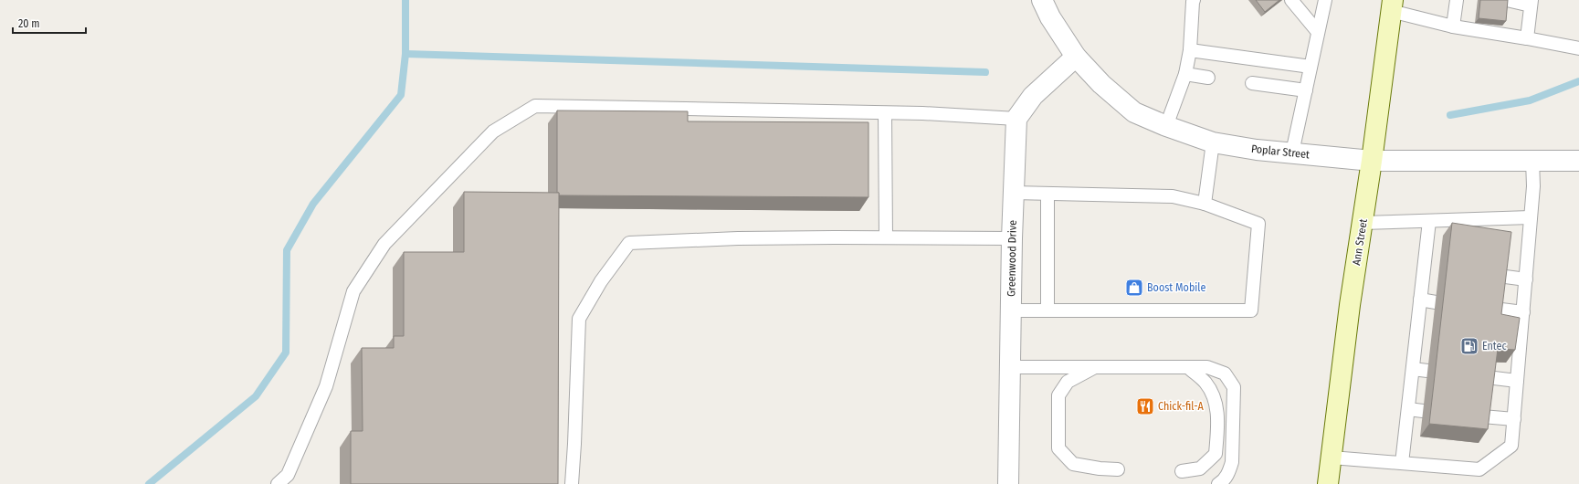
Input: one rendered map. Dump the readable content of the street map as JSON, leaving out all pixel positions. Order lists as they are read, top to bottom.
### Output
{
  "streets": {
    "main road": ["Ann Street"],
    "street": ["Poplar Street", "Greenwood Drive"]
  },
  "crossings": [
    ["Poplar Street", "Ann Street"]
  ],
  "places": {
    "shop": ["Boost Mobile"],
    "fuel station": ["Entec"],
    "restaurant": ["Chick-fil-A"]
  },
  "scale_bar": "20 m"
}
